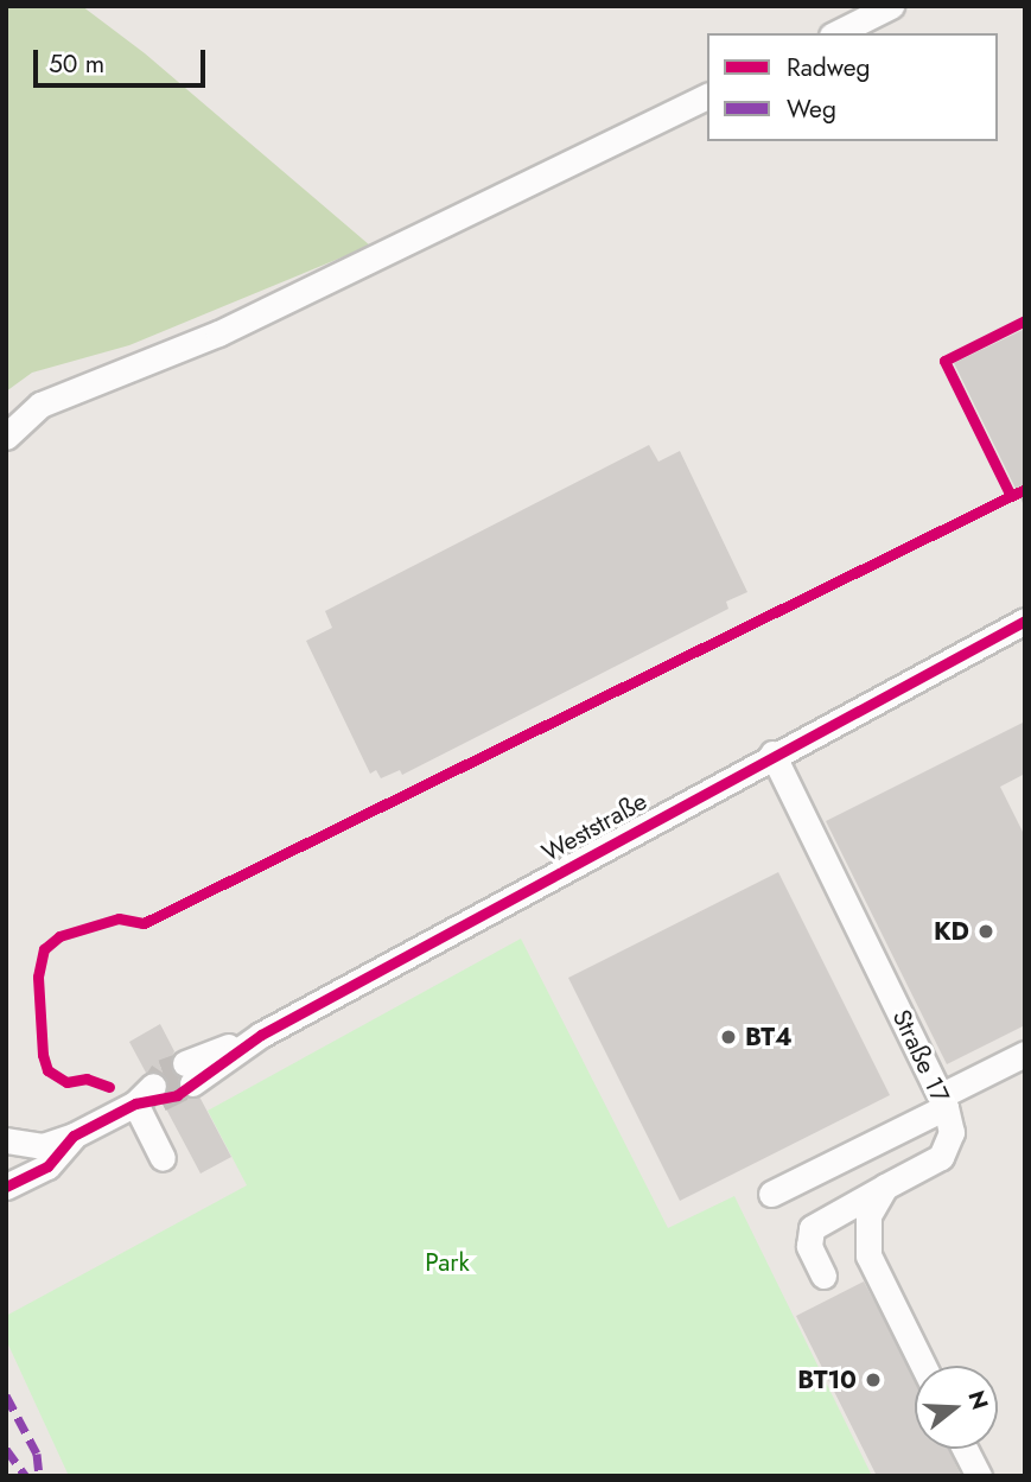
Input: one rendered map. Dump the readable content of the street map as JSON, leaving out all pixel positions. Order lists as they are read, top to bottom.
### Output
{
  "streets": {
    "street": ["Weststraße", "Straße 17"]
  },
  "crossings": [
    ["Weststraße", "Straße 17"]
  ],
  "parks": ["Park"],
  "places": ["KD", "BT4", "BT10"],
  "legend": ["Radweg", "Weg"],
  "scale_bar": "50 m",
  "north": "right"
}
